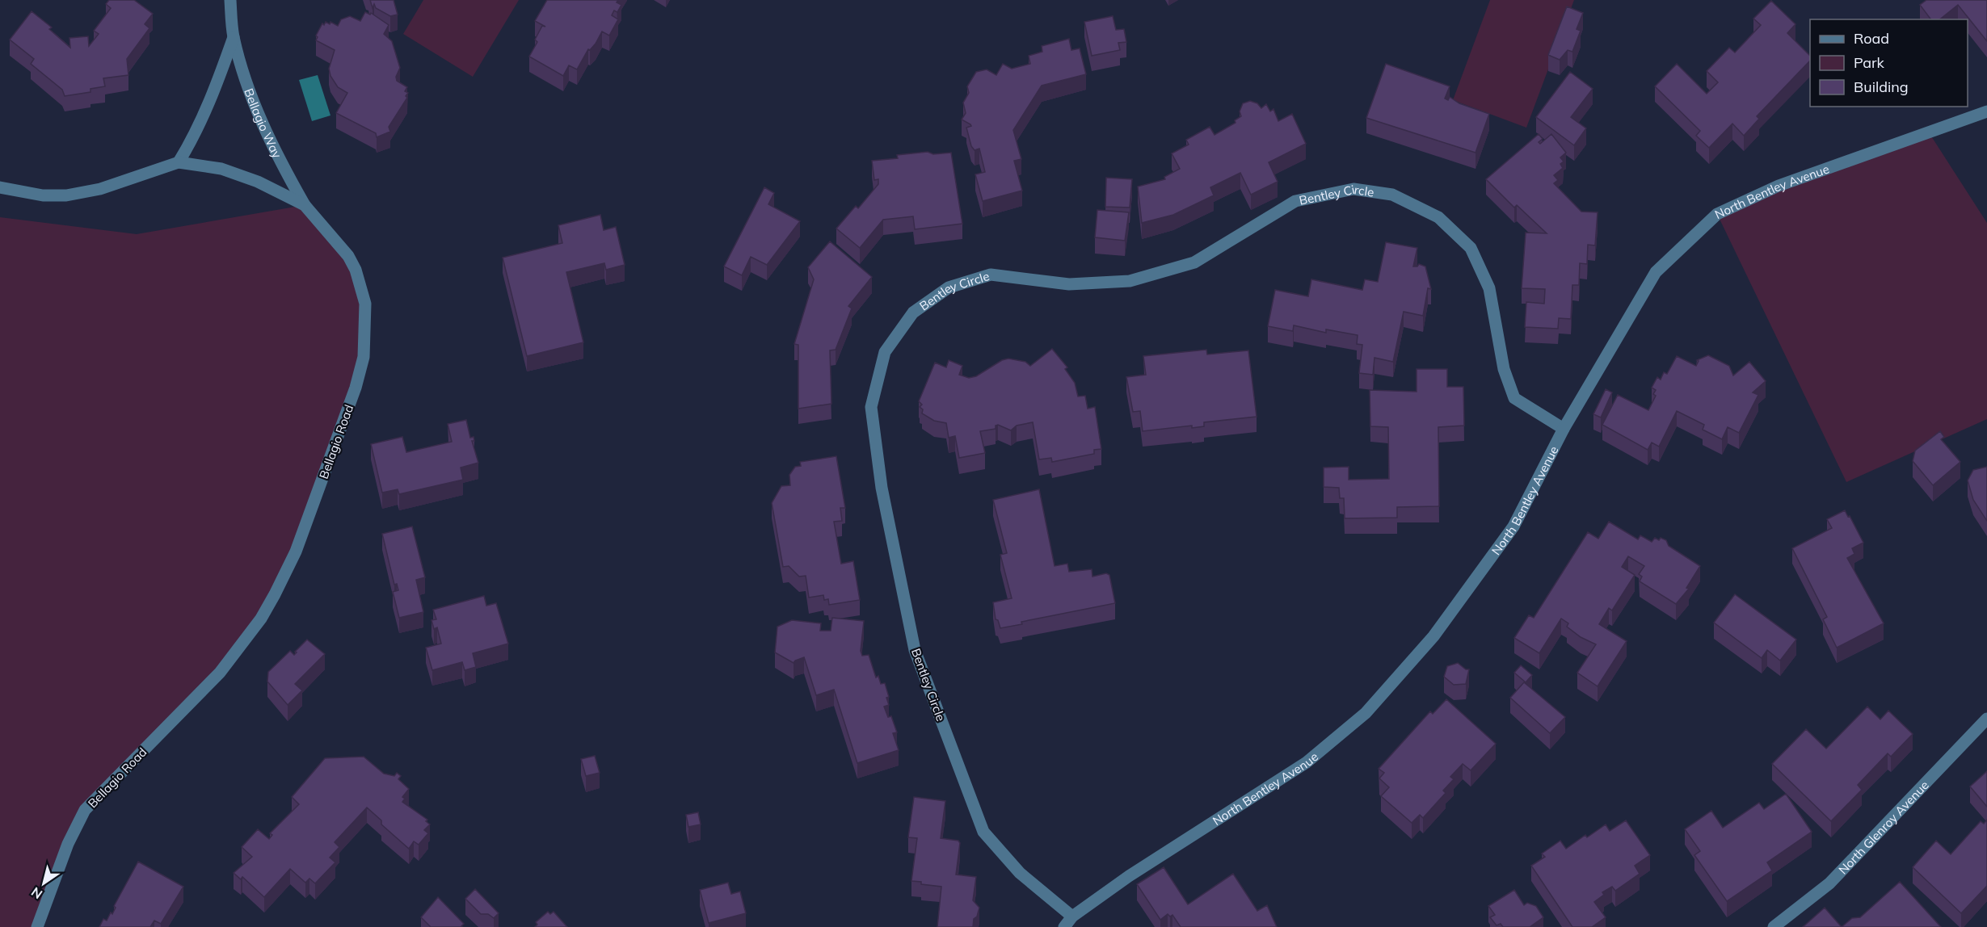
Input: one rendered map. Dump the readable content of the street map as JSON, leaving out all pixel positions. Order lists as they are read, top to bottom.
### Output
{
  "streets": {
    "street": [
      "Bellagio Way",
      "North Bentley Avenue",
      "Bentley Circle",
      "Bellagio Road",
      "North Glenroy Avenue"
    ]
  },
  "crossings": [
    ["Bellagio Way", "Bellagio Road"],
    ["North Bentley Avenue", "Bentley Circle"]
  ],
  "legend": ["Road", "Park", "Building"],
  "north": "bottom left"
}
